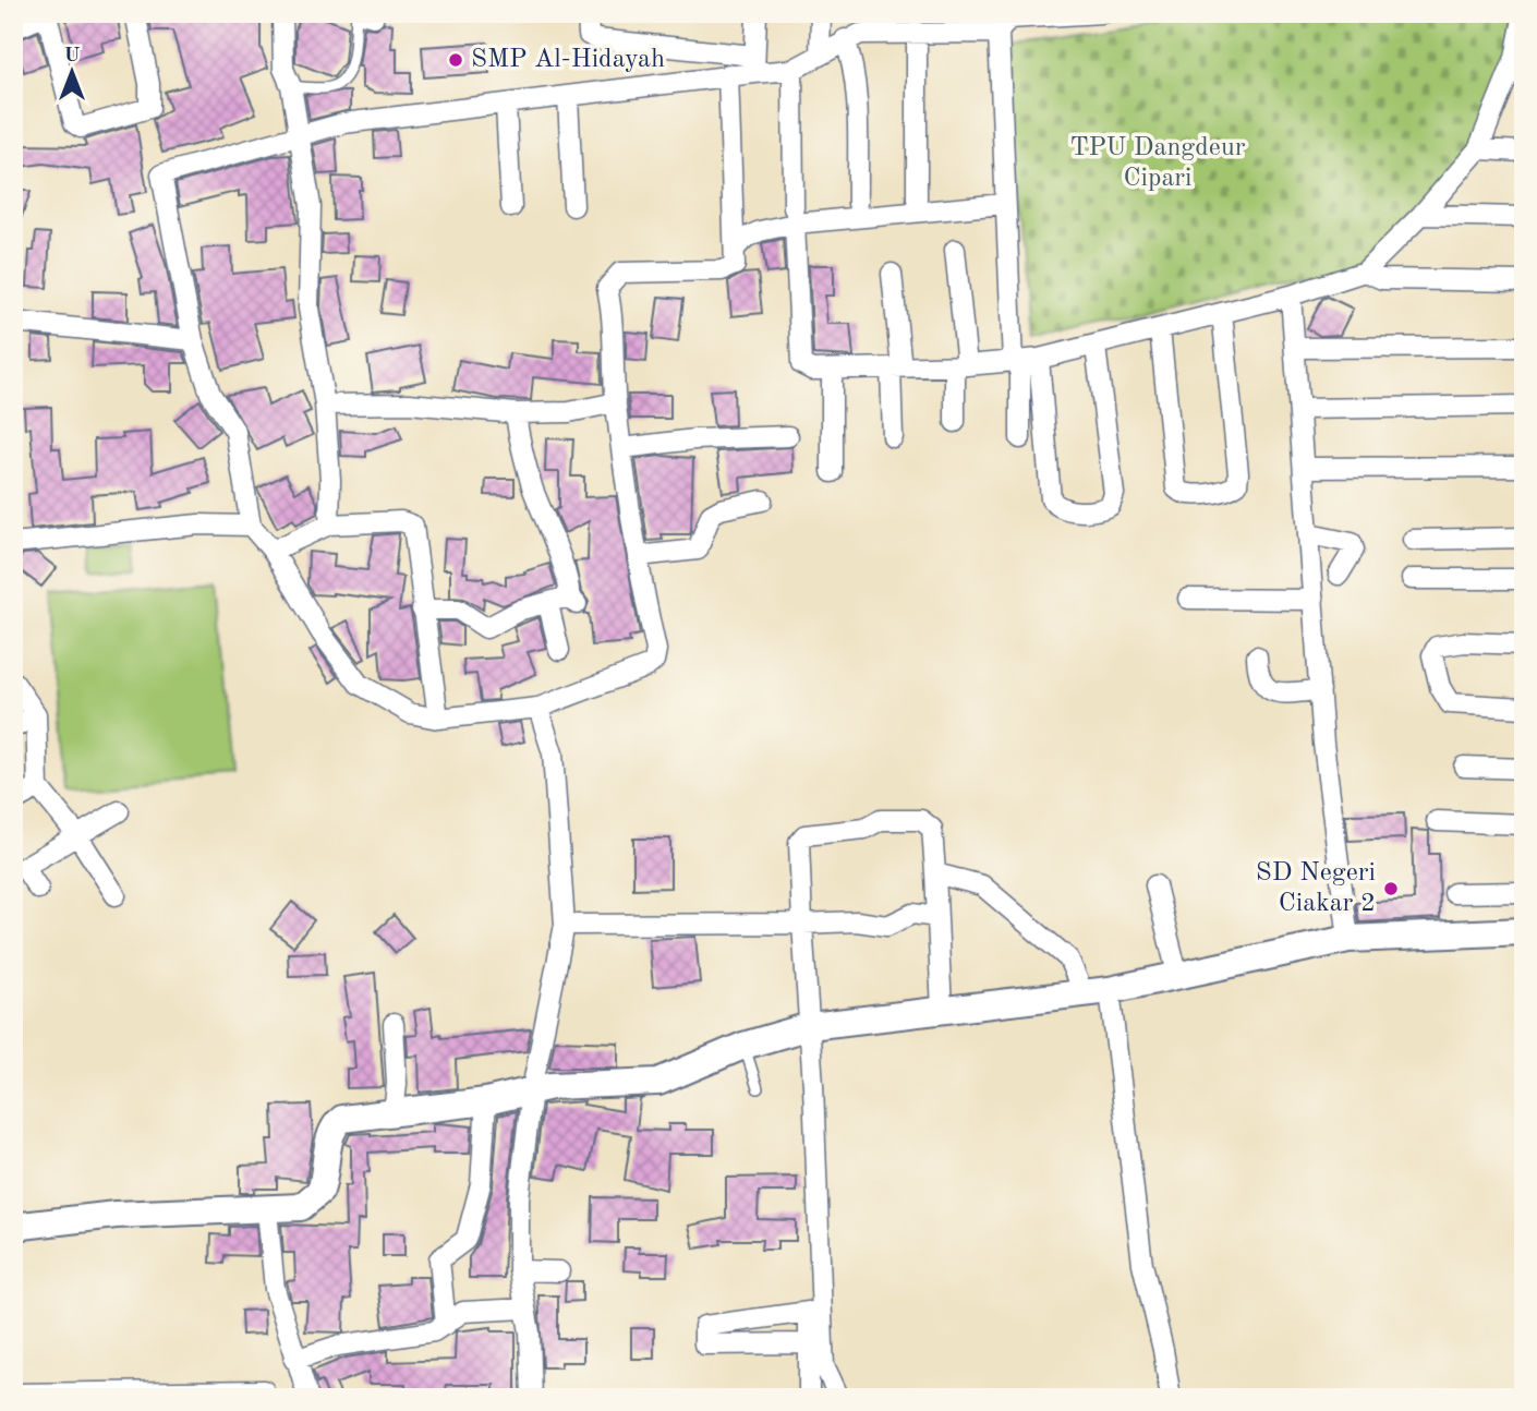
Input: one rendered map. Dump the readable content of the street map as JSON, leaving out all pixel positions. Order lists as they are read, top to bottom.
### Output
{
  "parks": ["TPU Dangdeur Cipari"],
  "places": ["SMP Al-Hidayah", "SD Negeri Ciakar 2"],
  "north": "top"
}
